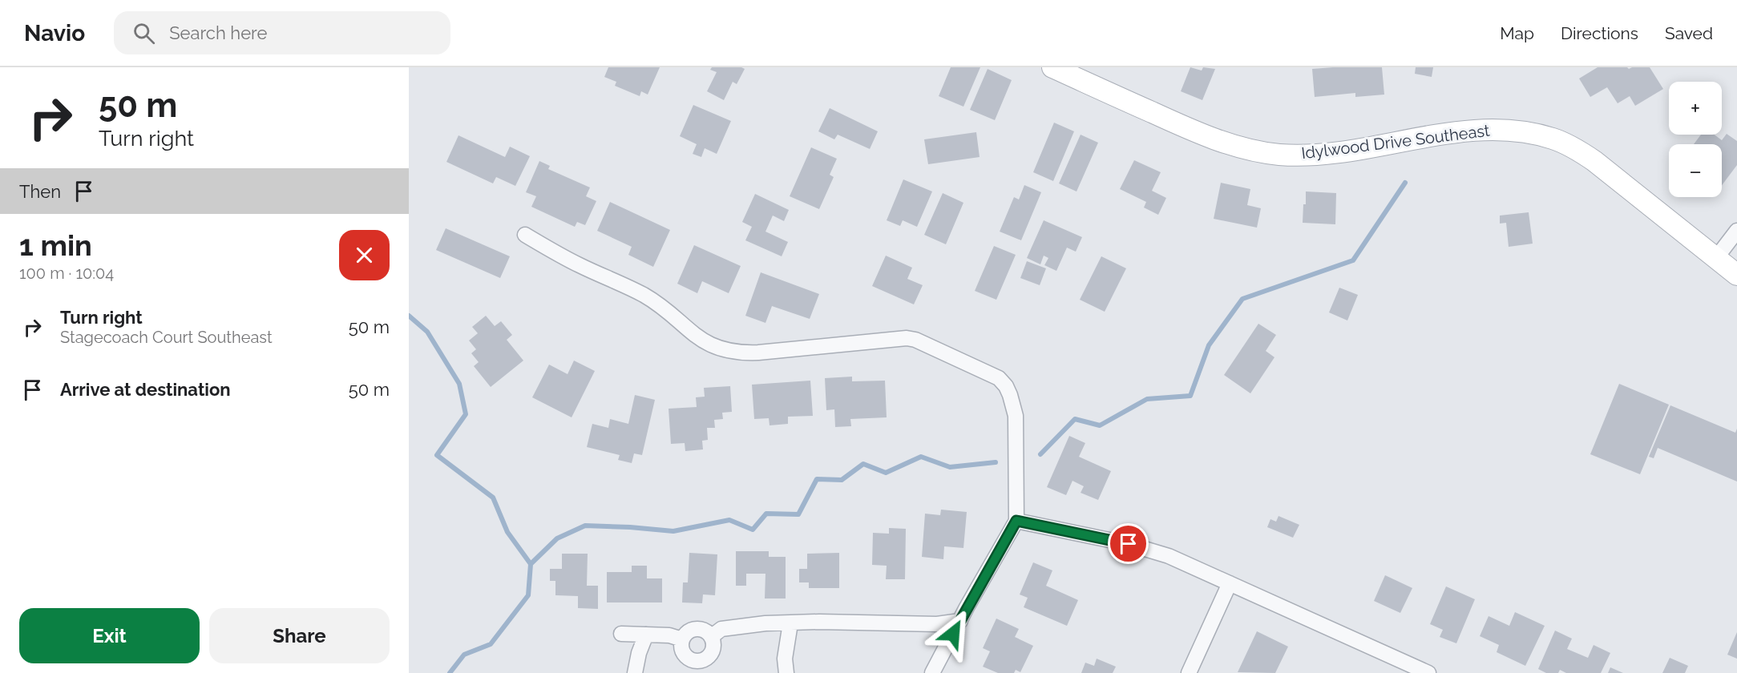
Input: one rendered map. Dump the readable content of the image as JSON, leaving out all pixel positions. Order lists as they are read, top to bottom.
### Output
{
  "streets": {
    "street": ["Idylwood Drive Southeast"]
  },
  "page": {
    "header": "Navio",
    "search": "Search here",
    "nav": ["Map", "Directions", "Saved"],
    "turn": ["50 m", "Turn right"],
    "map_buttons": ["+", "−"],
    "then": "Then",
    "heading": ["1 min", "100 m · 10:04"],
    "list": [
      {
        "name": "Turn right",
        "note": "Stagecoach Court Southeast",
        "value": "50 m"
      },
      {
        "name": "Arrive at destination",
        "value": "50 m"
      }
    ],
    "buttons": ["Exit", "Share"]
  }
}
